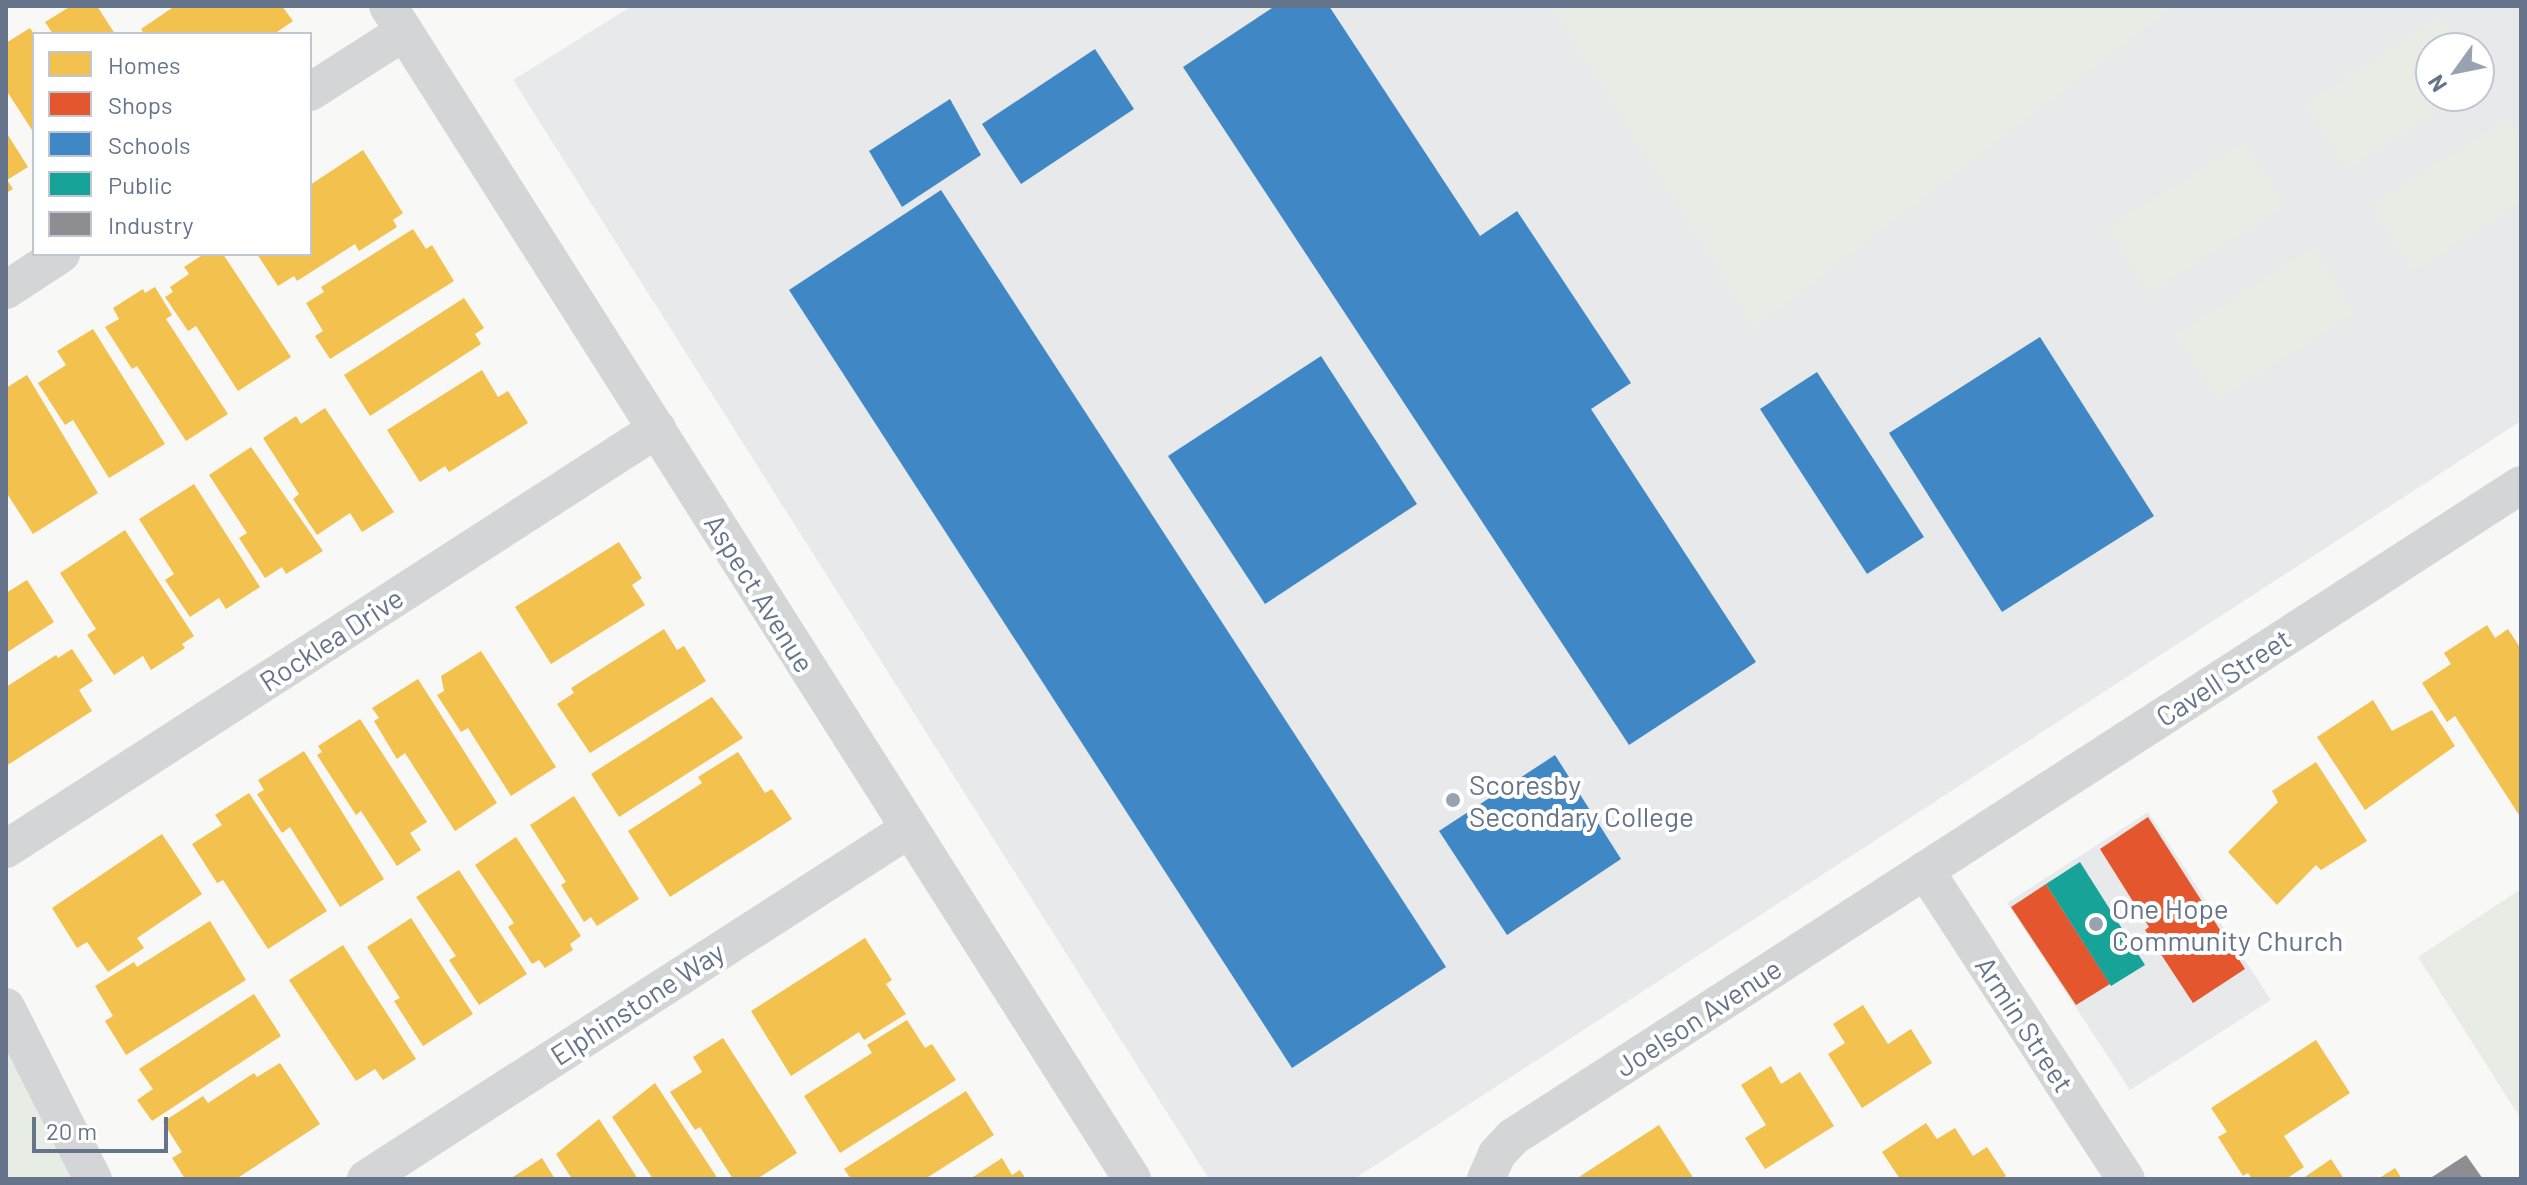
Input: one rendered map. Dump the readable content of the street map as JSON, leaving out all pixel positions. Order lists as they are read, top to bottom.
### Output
{
  "streets": {
    "street": [
      "Aspect Avenue",
      "Rocklea Drive",
      "Cavell Street",
      "Elphinstone Way",
      "Joelson Avenue",
      "Armin Street"
    ]
  },
  "crossings": [
    ["Aspect Avenue", "Rocklea Drive"],
    ["Aspect Avenue", "Elphinstone Way"],
    ["Cavell Street", "Joelson Avenue"],
    ["Cavell Street", "Armin Street"],
    ["Joelson Avenue", "Armin Street"]
  ],
  "places": ["Scoresby Secondary College", "One Hope Community Church"],
  "legend": [
    "Homes",
    "Shops",
    "Schools",
    "Public",
    "Industry"
  ],
  "scale_bar": "20 m",
  "north": "bottom left"
}
